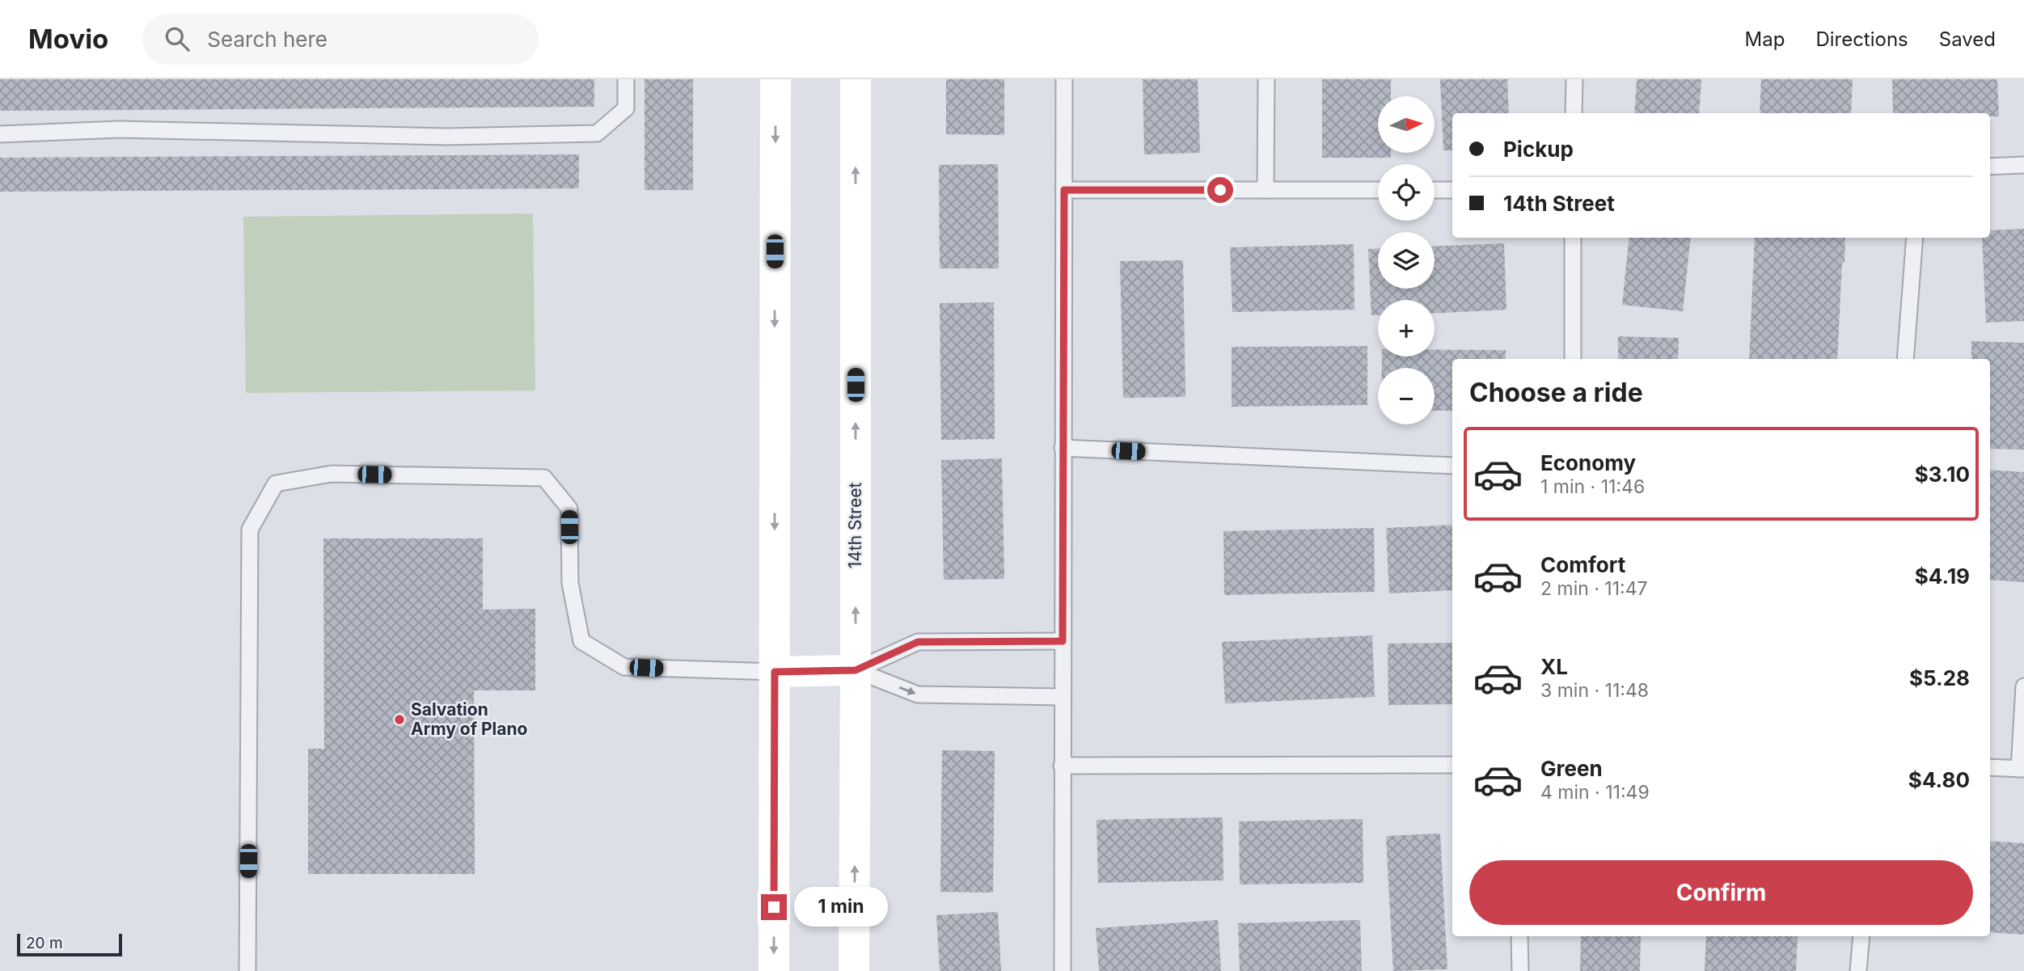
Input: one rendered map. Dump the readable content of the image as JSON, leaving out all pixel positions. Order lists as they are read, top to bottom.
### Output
{
  "streets": {
    "main road": ["14th Street"]
  },
  "places": ["Salvation Army of Plano"],
  "scale_bar": "20 m",
  "north": "right",
  "page": {
    "header": "Movio",
    "search": "Search here",
    "nav": ["Map", "Directions", "Saved"],
    "map_buttons": ["+", "−"],
    "banner": ["Pickup", "14th Street"],
    "heading": "Choose a ride",
    "list": [
      {
        "name": "Economy",
        "note": "1 min · 11:46",
        "value": "$3.10"
      },
      {
        "name": "Comfort",
        "note": "2 min · 11:47",
        "value": "$4.19"
      },
      {
        "name": "XL",
        "note": "3 min · 11:48",
        "value": "$5.28"
      },
      {
        "name": "Green",
        "note": "4 min · 11:49",
        "value": "$4.80"
      }
    ],
    "buttons": "Confirm",
    "bubble": "1 min",
    "scale": "20 m"
  }
}
